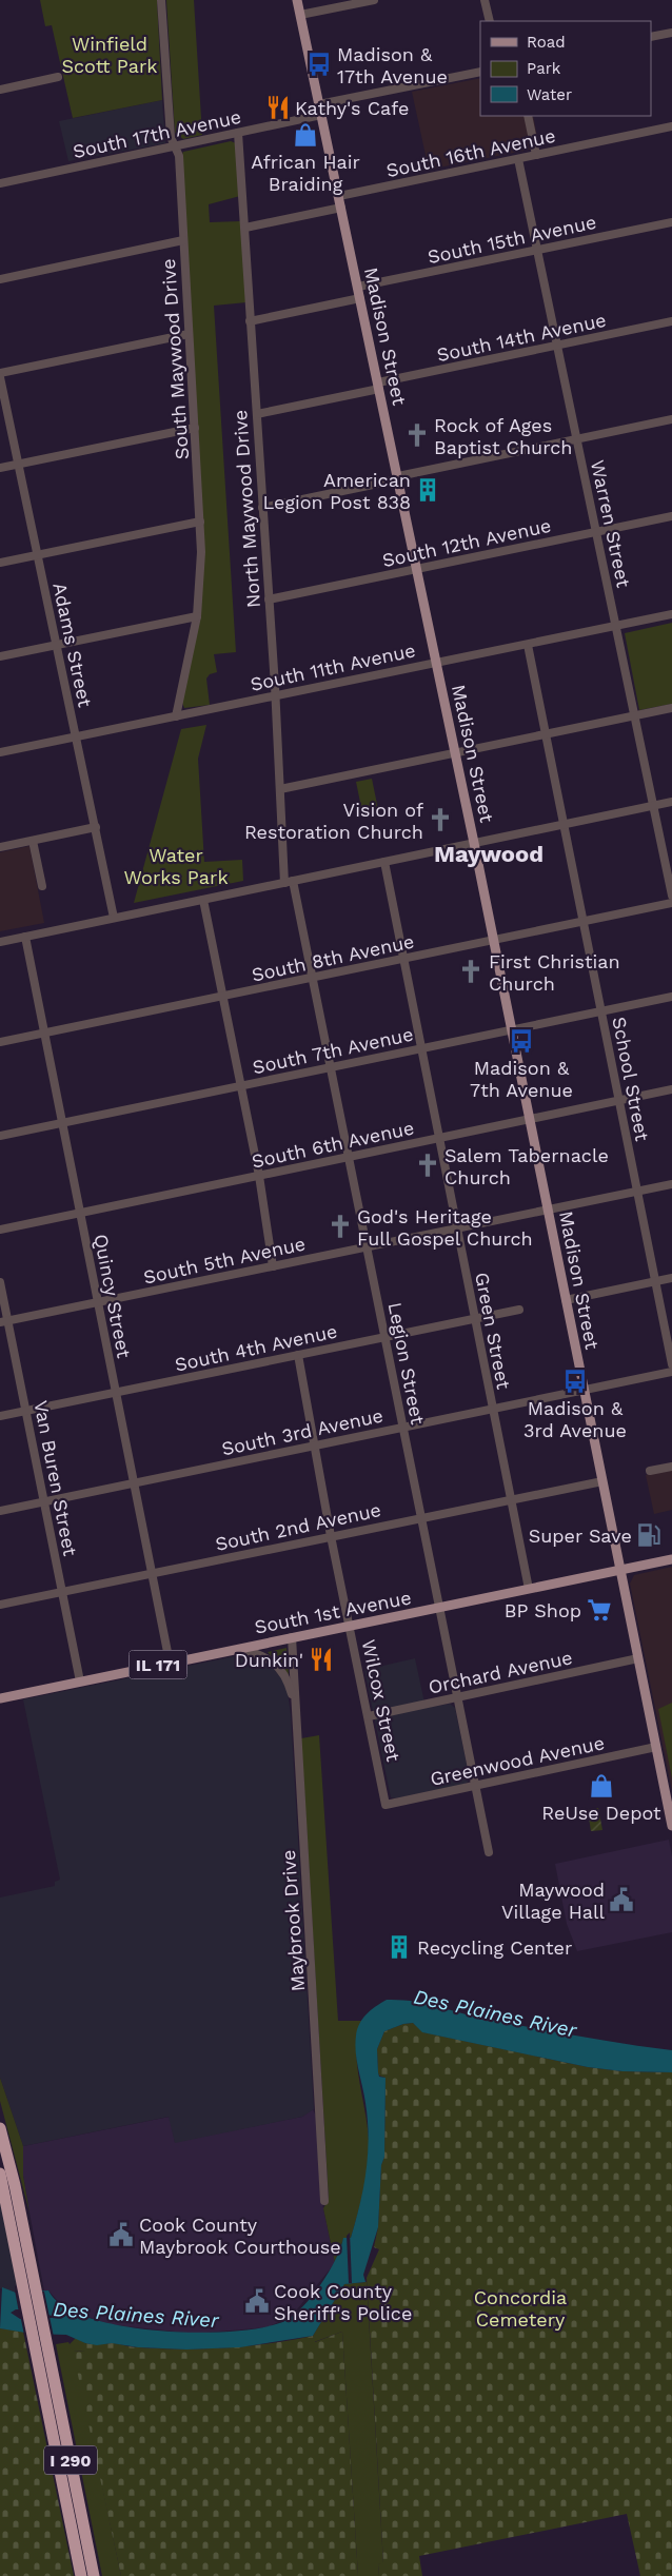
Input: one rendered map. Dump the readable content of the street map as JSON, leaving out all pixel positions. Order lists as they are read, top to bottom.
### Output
{
  "streets": {
    "highway": ["I 290"],
    "main road": ["Madison Street", "South 1st Avenue", "IL 171"],
    "street": [
      "South 17th Avenue",
      "South 16th Avenue",
      "South 15th Avenue",
      "South 14th Avenue",
      "South Maywood Drive",
      "North Maywood Drive",
      "Warren Street",
      "South 12th Avenue",
      "Adams Street",
      "South 11th Avenue",
      "South 8th Avenue",
      "South 7th Avenue",
      "School Street",
      "South 6th Avenue",
      "South 5th Avenue",
      "Quincy Street",
      "Green Street",
      "South 4th Avenue",
      "Legion Street",
      "South 3rd Avenue",
      "Van Buren Street",
      "South 2nd Avenue",
      "Orchard Avenue",
      "Wilcox Street",
      "Greenwood Avenue",
      "Maybrook Drive"
    ]
  },
  "crossings": [
    ["South 17th Avenue", "Madison Street"],
    ["South 17th Avenue", "South Maywood Drive"],
    ["South 17th Avenue", "North Maywood Drive"],
    ["South 16th Avenue", "Madison Street"],
    ["South 16th Avenue", "Warren Street"],
    ["South 15th Avenue", "Madison Street"],
    ["South 15th Avenue", "Warren Street"],
    ["Madison Street", "South 14th Avenue"],
    ["Madison Street", "South 12th Avenue"],
    ["Madison Street", "South 11th Avenue"],
    ["Madison Street", "South 8th Avenue"],
    ["Madison Street", "South 7th Avenue"],
    ["Madison Street", "South 6th Avenue"],
    ["Madison Street", "South 5th Avenue"],
    ["Madison Street", "South 3rd Avenue"],
    ["Madison Street", "South 2nd Avenue"],
    ["Madison Street", "South 1st Avenue"],
    ["Madison Street", "Orchard Avenue"],
    ["Madison Street", "Greenwood Avenue"],
    ["South 14th Avenue", "North Maywood Drive"],
    ["South 14th Avenue", "Warren Street"],
    ["South Maywood Drive", "South 11th Avenue"],
    ["North Maywood Drive", "South 12th Avenue"],
    ["North Maywood Drive", "South 11th Avenue"],
    ["North Maywood Drive", "Legion Street"],
    ["Warren Street", "South 12th Avenue"],
    ["Warren Street", "South 11th Avenue"],
    ["Adams Street", "South 11th Avenue"],
    ["South 11th Avenue", "School Street"],
    ["South 8th Avenue", "School Street"],
    ["South 8th Avenue", "Quincy Street"],
    ["South 8th Avenue", "Green Street"],
    ["South 8th Avenue", "Legion Street"],
    ["South 7th Avenue", "School Street"],
    ["South 7th Avenue", "Quincy Street"],
    ["South 7th Avenue", "Green Street"],
    ["South 7th Avenue", "Legion Street"],
    ["School Street", "South 6th Avenue"],
    ["School Street", "South 5th Avenue"],
    ["South 6th Avenue", "Quincy Street"],
    ["South 6th Avenue", "Green Street"],
    ["South 6th Avenue", "Legion Street"],
    ["South 5th Avenue", "Quincy Street"],
    ["South 5th Avenue", "Green Street"],
    ["South 5th Avenue", "Legion Street"],
    ["South 5th Avenue", "Van Buren Street"],
    ["Quincy Street", "South 4th Avenue"],
    ["Quincy Street", "South 3rd Avenue"],
    ["Quincy Street", "South 2nd Avenue"],
    ["Quincy Street", "South 1st Avenue"],
    ["Green Street", "South 4th Avenue"],
    ["Green Street", "South 3rd Avenue"],
    ["Green Street", "South 2nd Avenue"],
    ["Green Street", "South 1st Avenue"],
    ["South 4th Avenue", "Legion Street"],
    ["South 4th Avenue", "Van Buren Street"],
    ["South 4th Avenue", "Wilcox Street"],
    ["Legion Street", "South 3rd Avenue"],
    ["Legion Street", "South 2nd Avenue"],
    ["Legion Street", "South 1st Avenue"],
    ["Legion Street", "Orchard Avenue"],
    ["Legion Street", "Greenwood Avenue"],
    ["South 3rd Avenue", "Van Buren Street"],
    ["South 3rd Avenue", "Wilcox Street"],
    ["Van Buren Street", "South 2nd Avenue"],
    ["Van Buren Street", "South 1st Avenue"],
    ["South 2nd Avenue", "Wilcox Street"],
    ["South 1st Avenue", "Wilcox Street"],
    ["South 1st Avenue", "Maybrook Drive"],
    ["Orchard Avenue", "Wilcox Street"],
    ["Wilcox Street", "Greenwood Avenue"]
  ],
  "districts": ["Maywood"],
  "water": ["Des Plaines River"],
  "parks": ["Winfield Scott Park", "Water Works Park", "Concordia Cemetery"],
  "places": {
    "bus stop": ["Madison & 17th Avenue", "Madison & 7th Avenue", "Madison & 3rd Avenue"],
    "restaurant": ["Kathy's Cafe", "Dunkin'"],
    "shop": ["African Hair Braiding", "ReUse Depot"],
    "church": [
      "Rock of Ages Baptist Church",
      "Vision of Restoration Church",
      "First Christian Church",
      "Salem Tabernacle Church",
      "God's Heritage Full Gospel Church"
    ],
    "building": ["American Legion Post 838", "Recycling Center"],
    "fuel station": ["Super Save"],
    "supermarket": ["BP Shop"],
    "public building": ["Maywood Village Hall", "Cook County Maybrook Courthouse", "Cook County Sheriff's Police"]
  },
  "legend": ["Road", "Park", "Water"]
}
